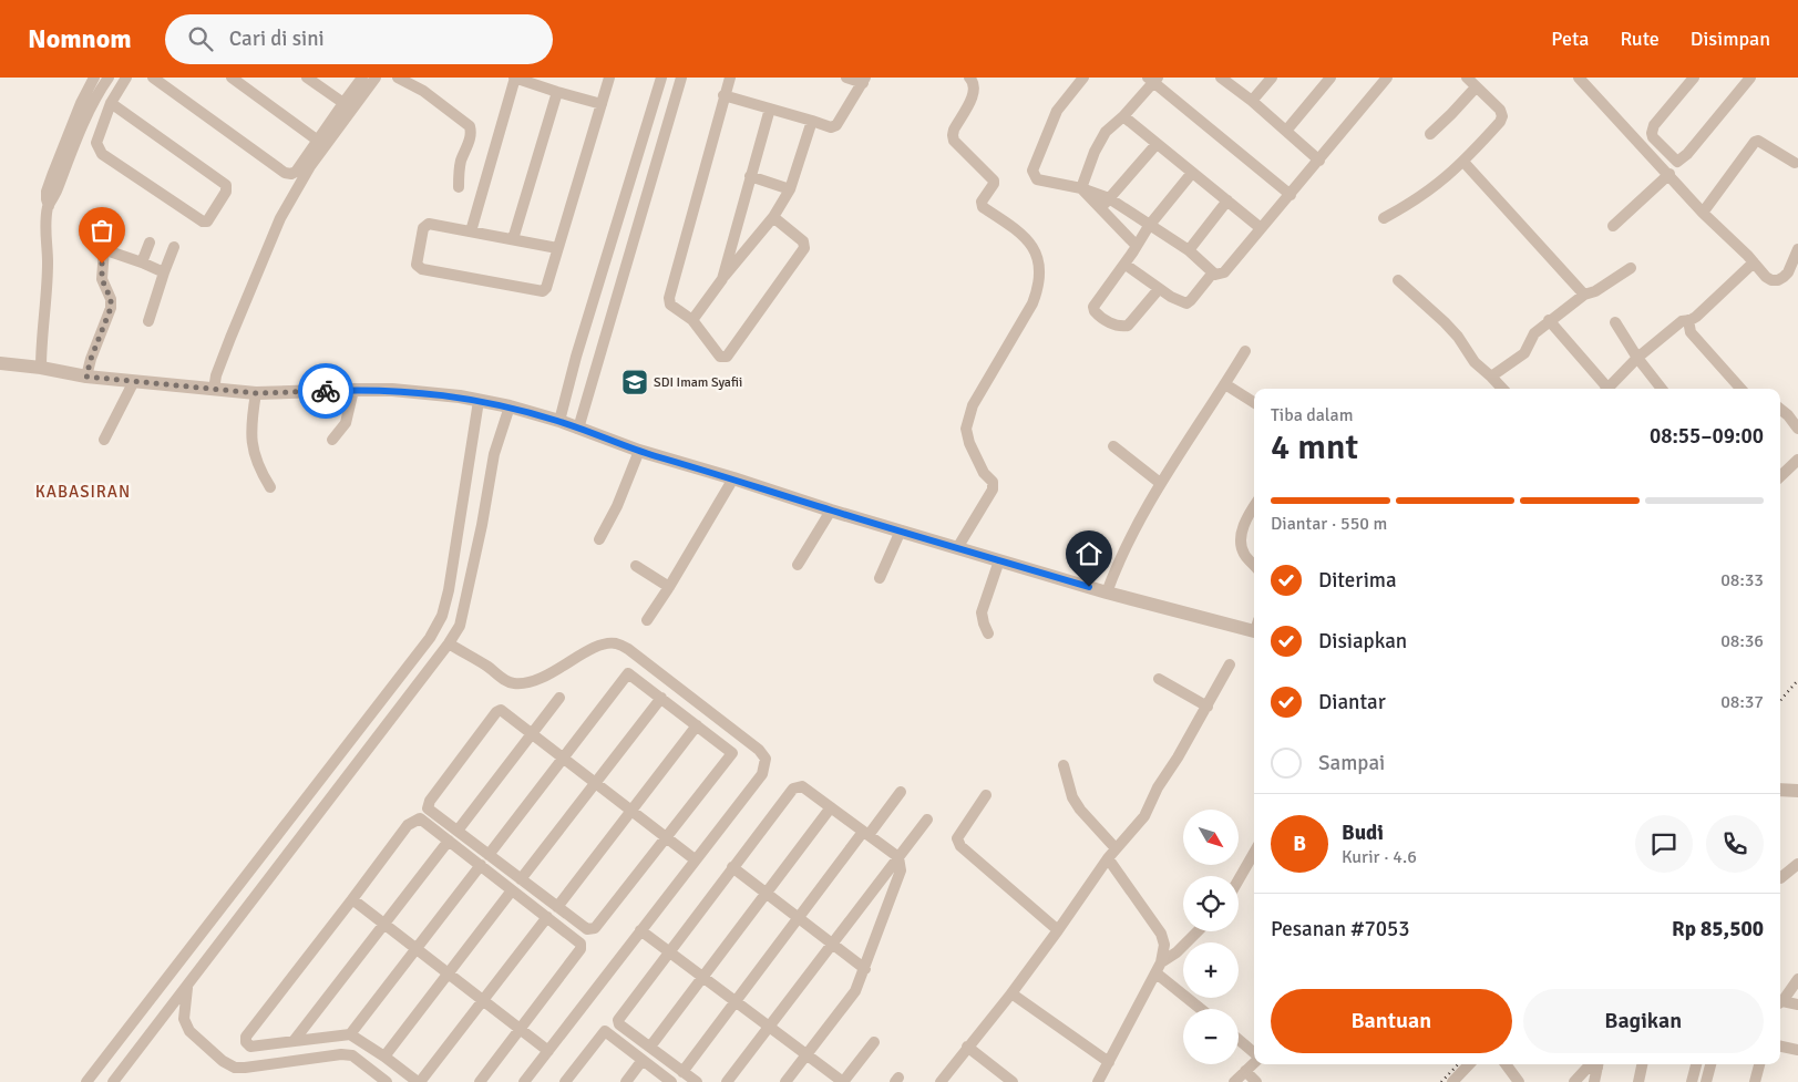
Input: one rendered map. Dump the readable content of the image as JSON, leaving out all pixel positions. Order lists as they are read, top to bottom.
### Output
{
  "districts": ["KABASIRAN"],
  "places": {
    "school or university": ["SDI Imam Syafii"]
  },
  "north": "bottom right",
  "page": {
    "header": "Nomnom",
    "search": "Cari di sini",
    "nav": ["Peta", "Rute", "Disimpan"],
    "heading": ["4 mnt", "Tiba dalam", "08:55–09:00"],
    "panel": [
      "Budi",
      "Kurir · 4.6",
      "Pesanan #7053",
      "Rp 85,500"
    ],
    "bar": "Diantar · 550 m",
    "list": [
      ["Diterima", "08:33"],
      ["Disiapkan", "08:36"],
      ["Diantar", "08:37"],
      "Sampai"
    ],
    "map_buttons": ["+", "−"],
    "round": "B",
    "buttons": ["Bantuan", "Bagikan"]
  }
}
